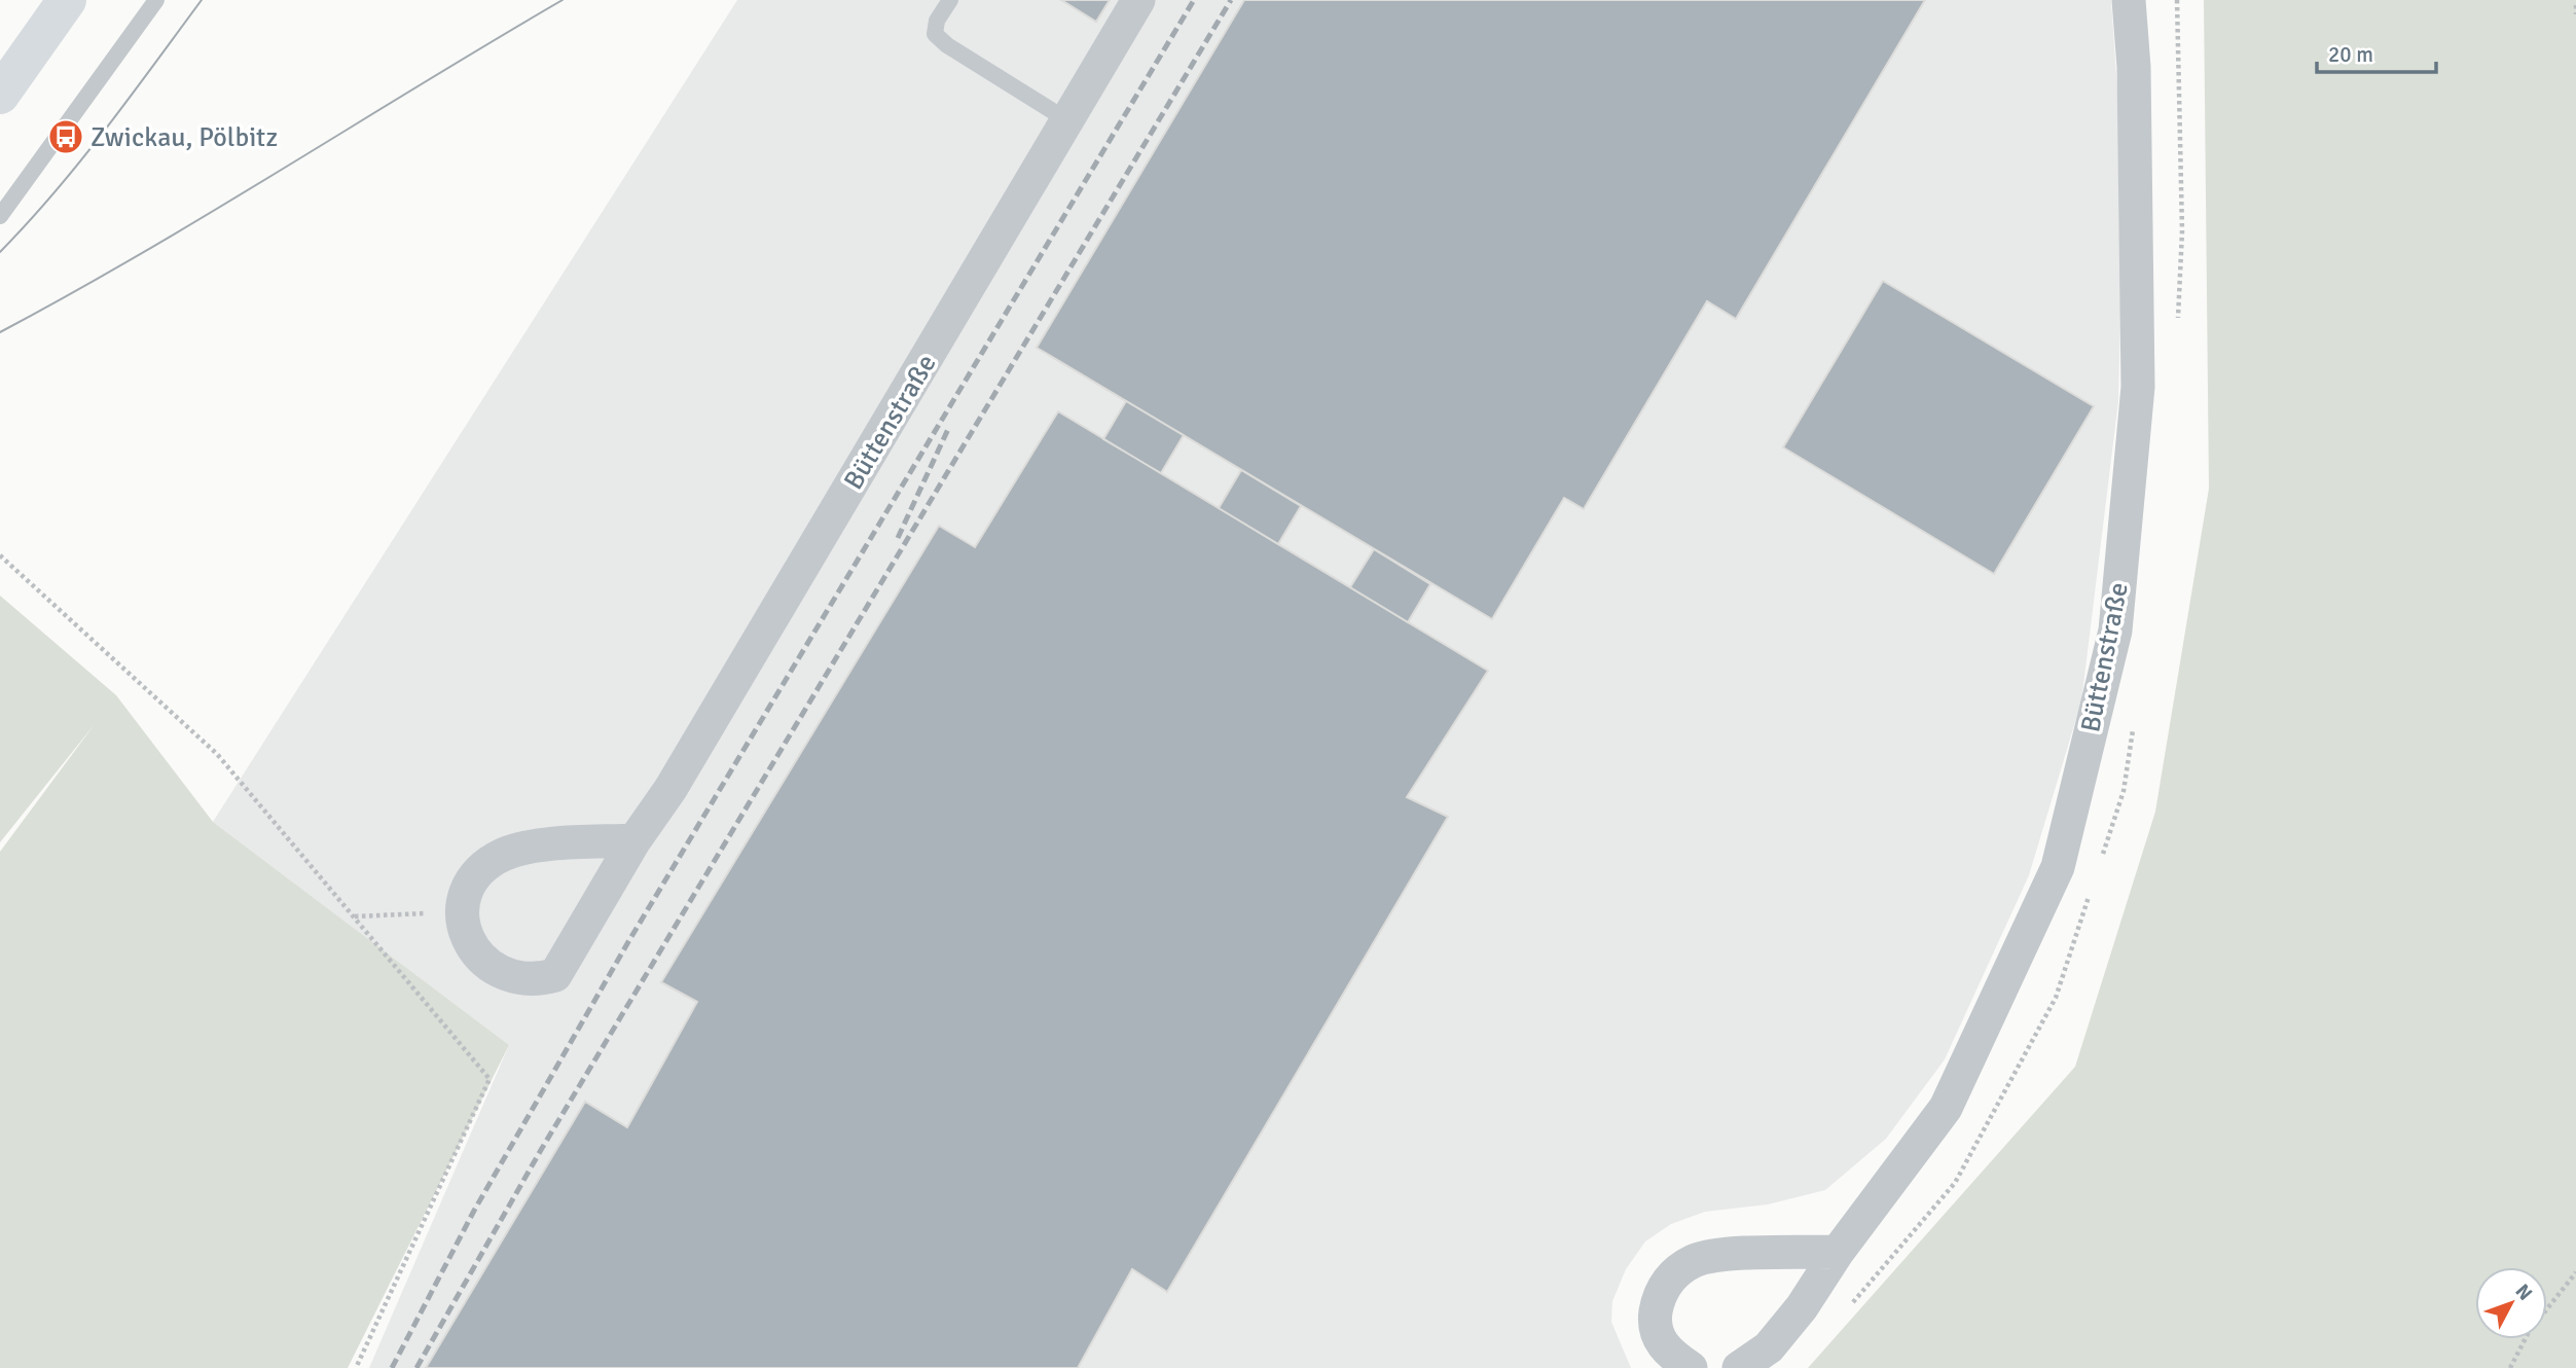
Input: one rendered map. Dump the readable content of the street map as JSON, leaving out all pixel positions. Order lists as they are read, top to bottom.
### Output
{
  "streets": {
    "street": ["Büttenstraße"]
  },
  "places": {
    "bus stop": ["Zwickau, Pölbitz"]
  },
  "scale_bar": "20 m",
  "north": "top right"
}
